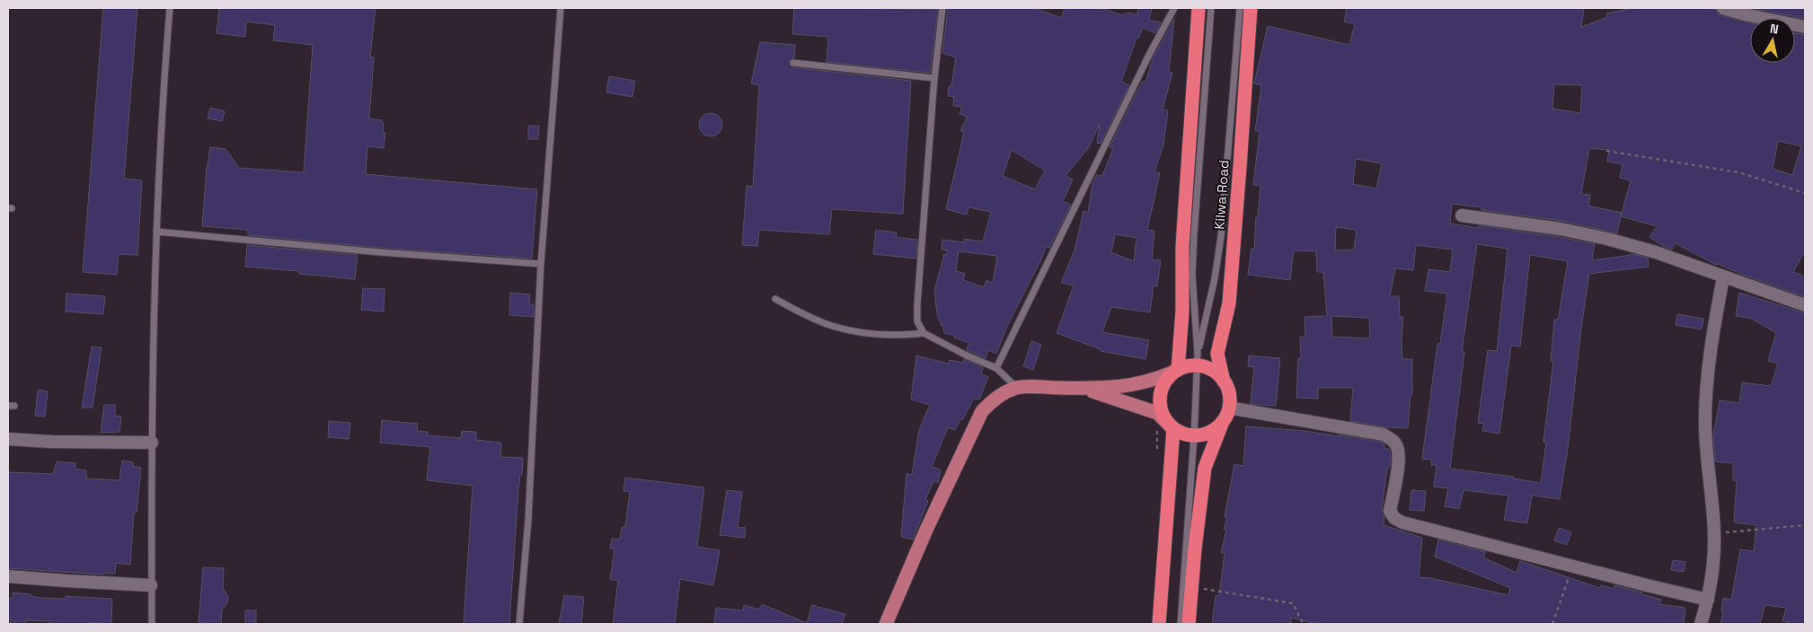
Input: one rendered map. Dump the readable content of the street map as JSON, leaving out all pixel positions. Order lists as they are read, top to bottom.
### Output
{
  "streets": {
    "highway": ["Kilwa Road"]
  },
  "north": "top"
}
